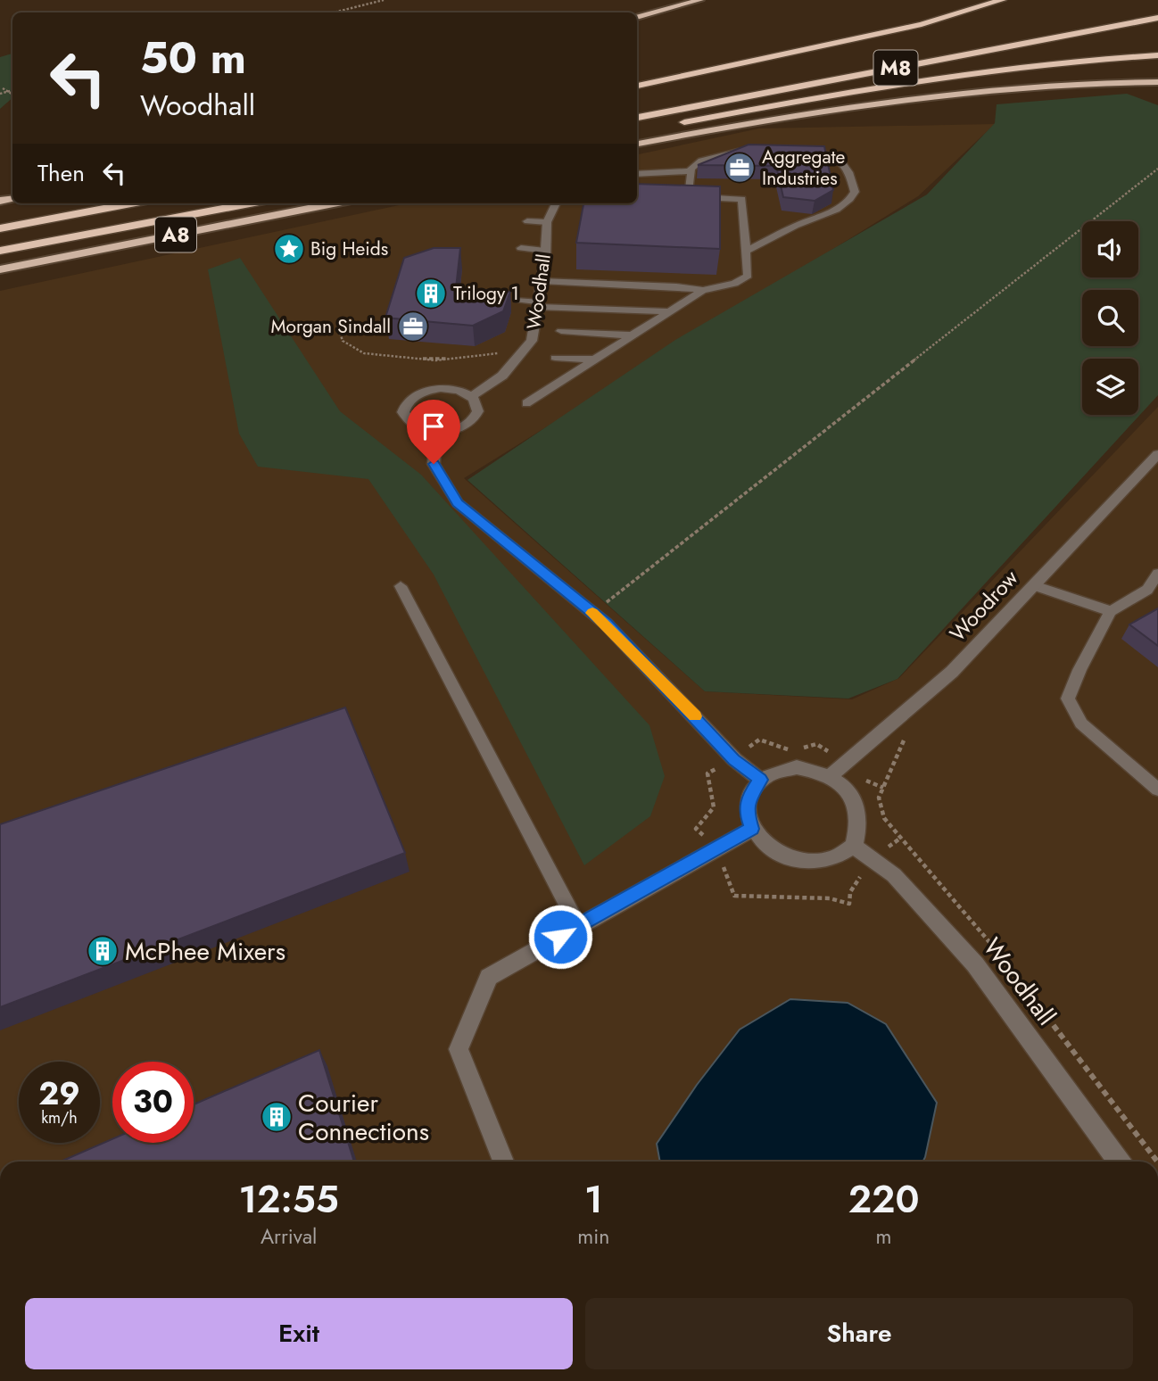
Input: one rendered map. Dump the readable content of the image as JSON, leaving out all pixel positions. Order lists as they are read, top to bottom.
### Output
{
  "streets": {
    "highway": ["M8", "A8"],
    "street": ["Woodhall", "Woodrow"]
  },
  "crossings": [
    ["Woodhall", "Woodrow"]
  ],
  "places": {
    "office": ["Aggregate Industries", "Morgan Sindall"],
    "place": ["Big Heids"],
    "building": ["Trilogy 1", "McPhee Mixers", "Courier Connections"]
  },
  "page": {
    "turn": ["50 m", "Woodhall"],
    "then": "Then",
    "speed": "29 km/h",
    "limit": "30",
    "eta": [
      "12:55",
      "Arrival",
      "1",
      "min",
      "220",
      "m"
    ],
    "buttons": ["Exit", "Share"]
  }
}
